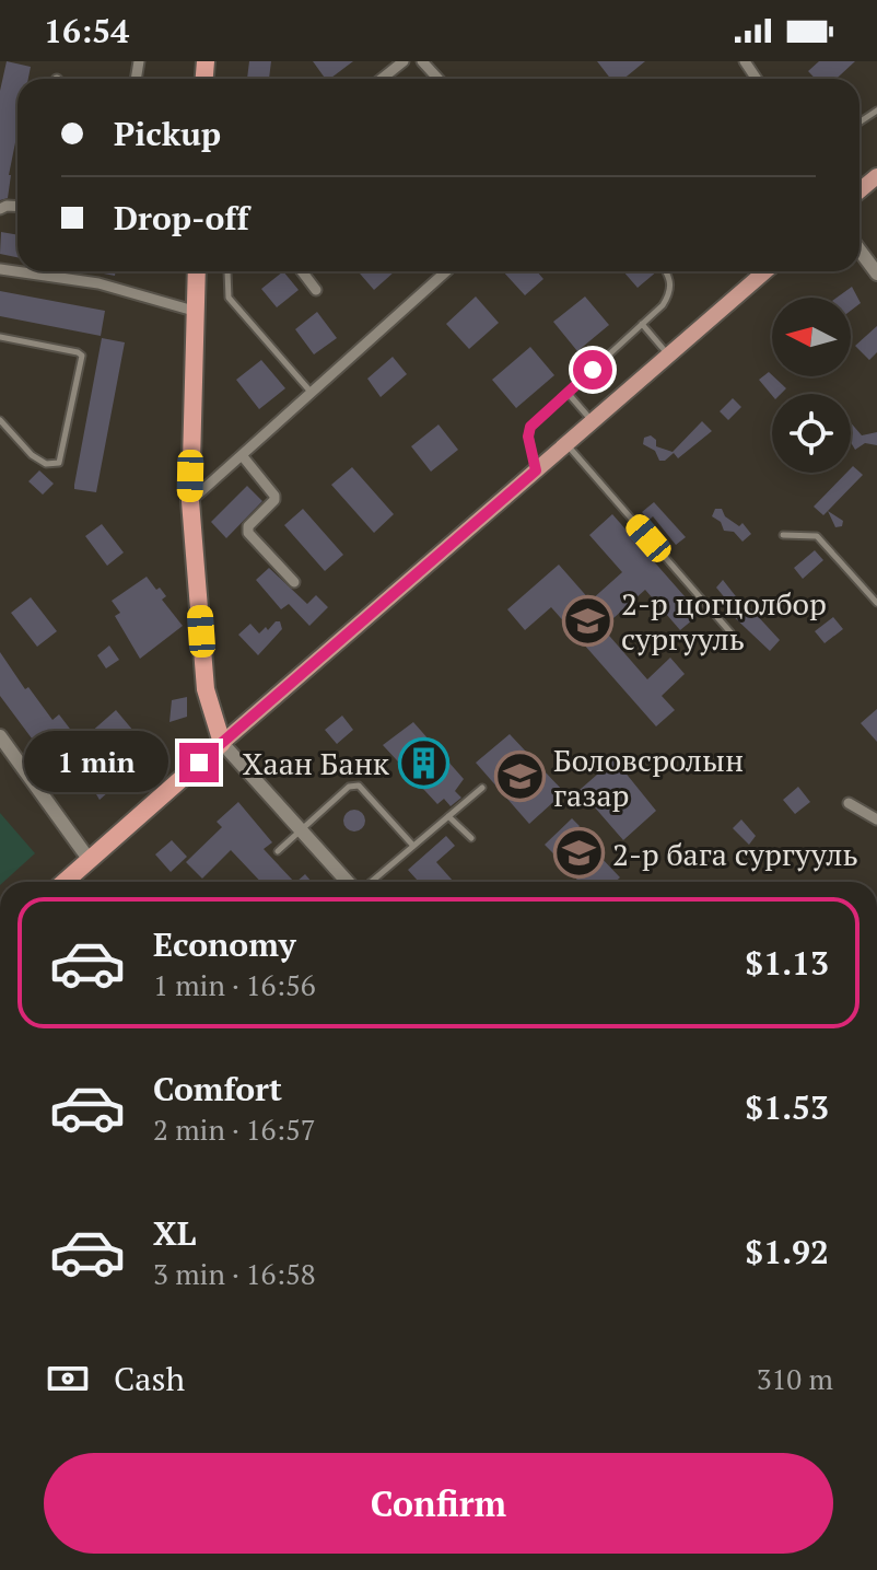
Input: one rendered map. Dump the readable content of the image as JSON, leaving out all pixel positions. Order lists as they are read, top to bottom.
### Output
{
  "places": {
    "school or university": ["2-р цогцолбор сургууль", "Боловсролын газар", "2-р бага сургууль"],
    "building": ["Хаан Банк"]
  },
  "north": "left",
  "page": {
    "status": "16:54",
    "banner": ["Pickup", "Drop-off"],
    "bubble": "1 min",
    "list": [
      {
        "name": "Economy",
        "note": "1 min · 16:56",
        "value": "$1.13"
      },
      {
        "name": "Comfort",
        "note": "2 min · 16:57",
        "value": "$1.53"
      },
      {
        "name": "XL",
        "note": "3 min · 16:58",
        "value": "$1.92"
      }
    ],
    "pay": ["Cash", "310 m"],
    "buttons": "Confirm"
  }
}
